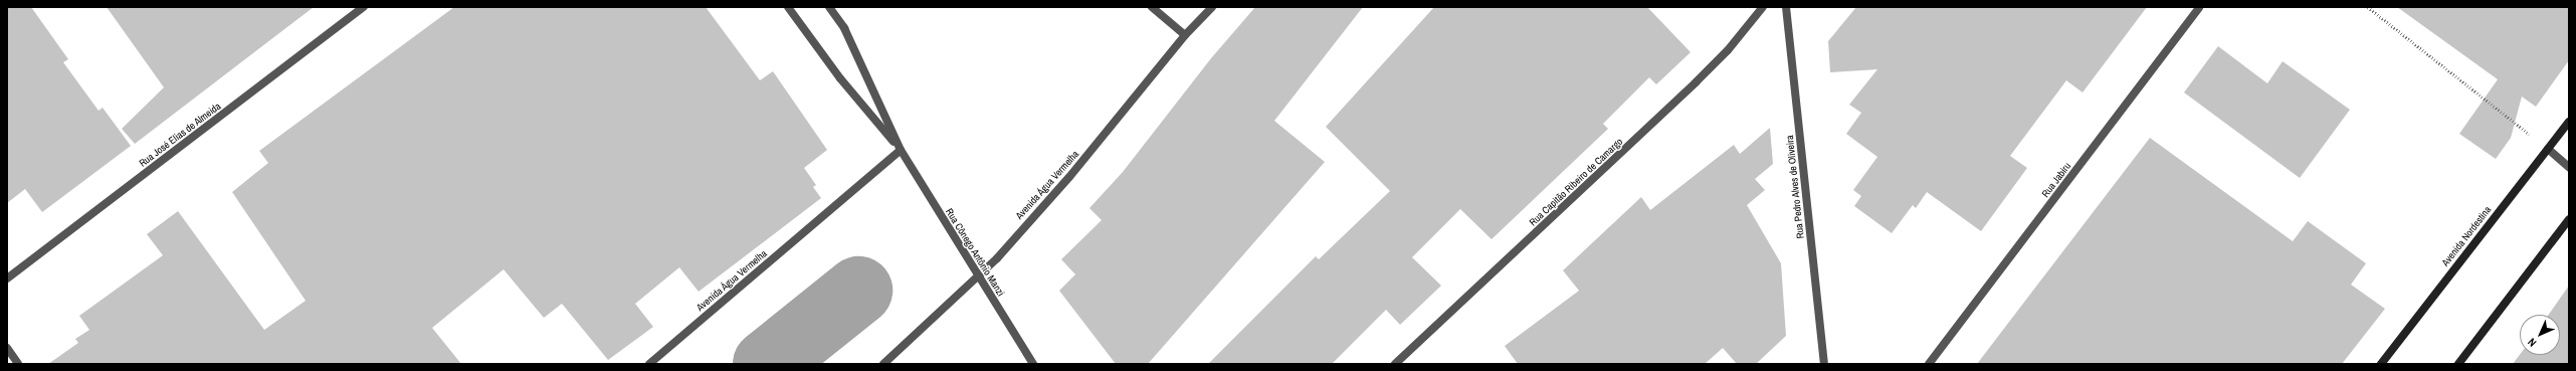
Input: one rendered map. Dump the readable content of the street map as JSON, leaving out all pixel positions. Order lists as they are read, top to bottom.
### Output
{
  "streets": {
    "main road": ["Avenida Nordestina"],
    "street": [
      "Rua José Elias de Almeida",
      "Rua Jabiru",
      "Rua Capitão Ribeiro de Camargo",
      "Avenida Água Vermelha",
      "Rua Pedro Alves de Oliveira",
      "Rua Cônego Antônio Manzi"
    ]
  },
  "crossings": [
    ["Avenida Água Vermelha", "Rua Cônego Antônio Manzi"]
  ],
  "north": "bottom left"
}
